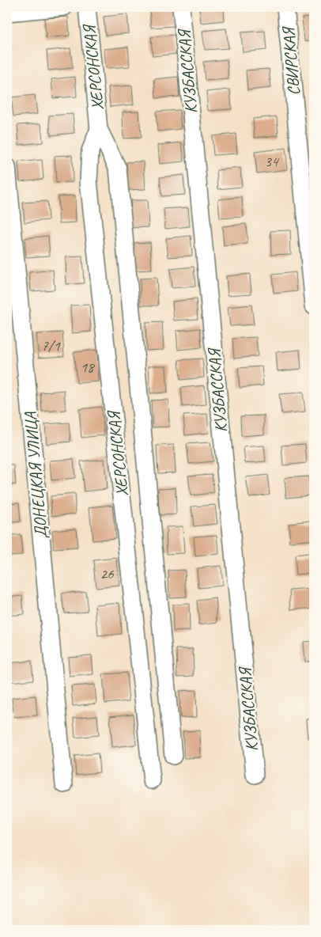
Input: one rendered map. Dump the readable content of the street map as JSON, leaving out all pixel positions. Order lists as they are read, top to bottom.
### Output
{
  "streets": {
    "street": [
      "СВИРСКАЯ",
      "ХЕРСОНСКАЯ",
      "КУЗБАССКАЯ",
      "ДОНЕЦКАЯ УЛИЦА"
    ]
  },
  "house_numbers": [
    "34",
    "7/1",
    "18",
    "26"
  ]
}
